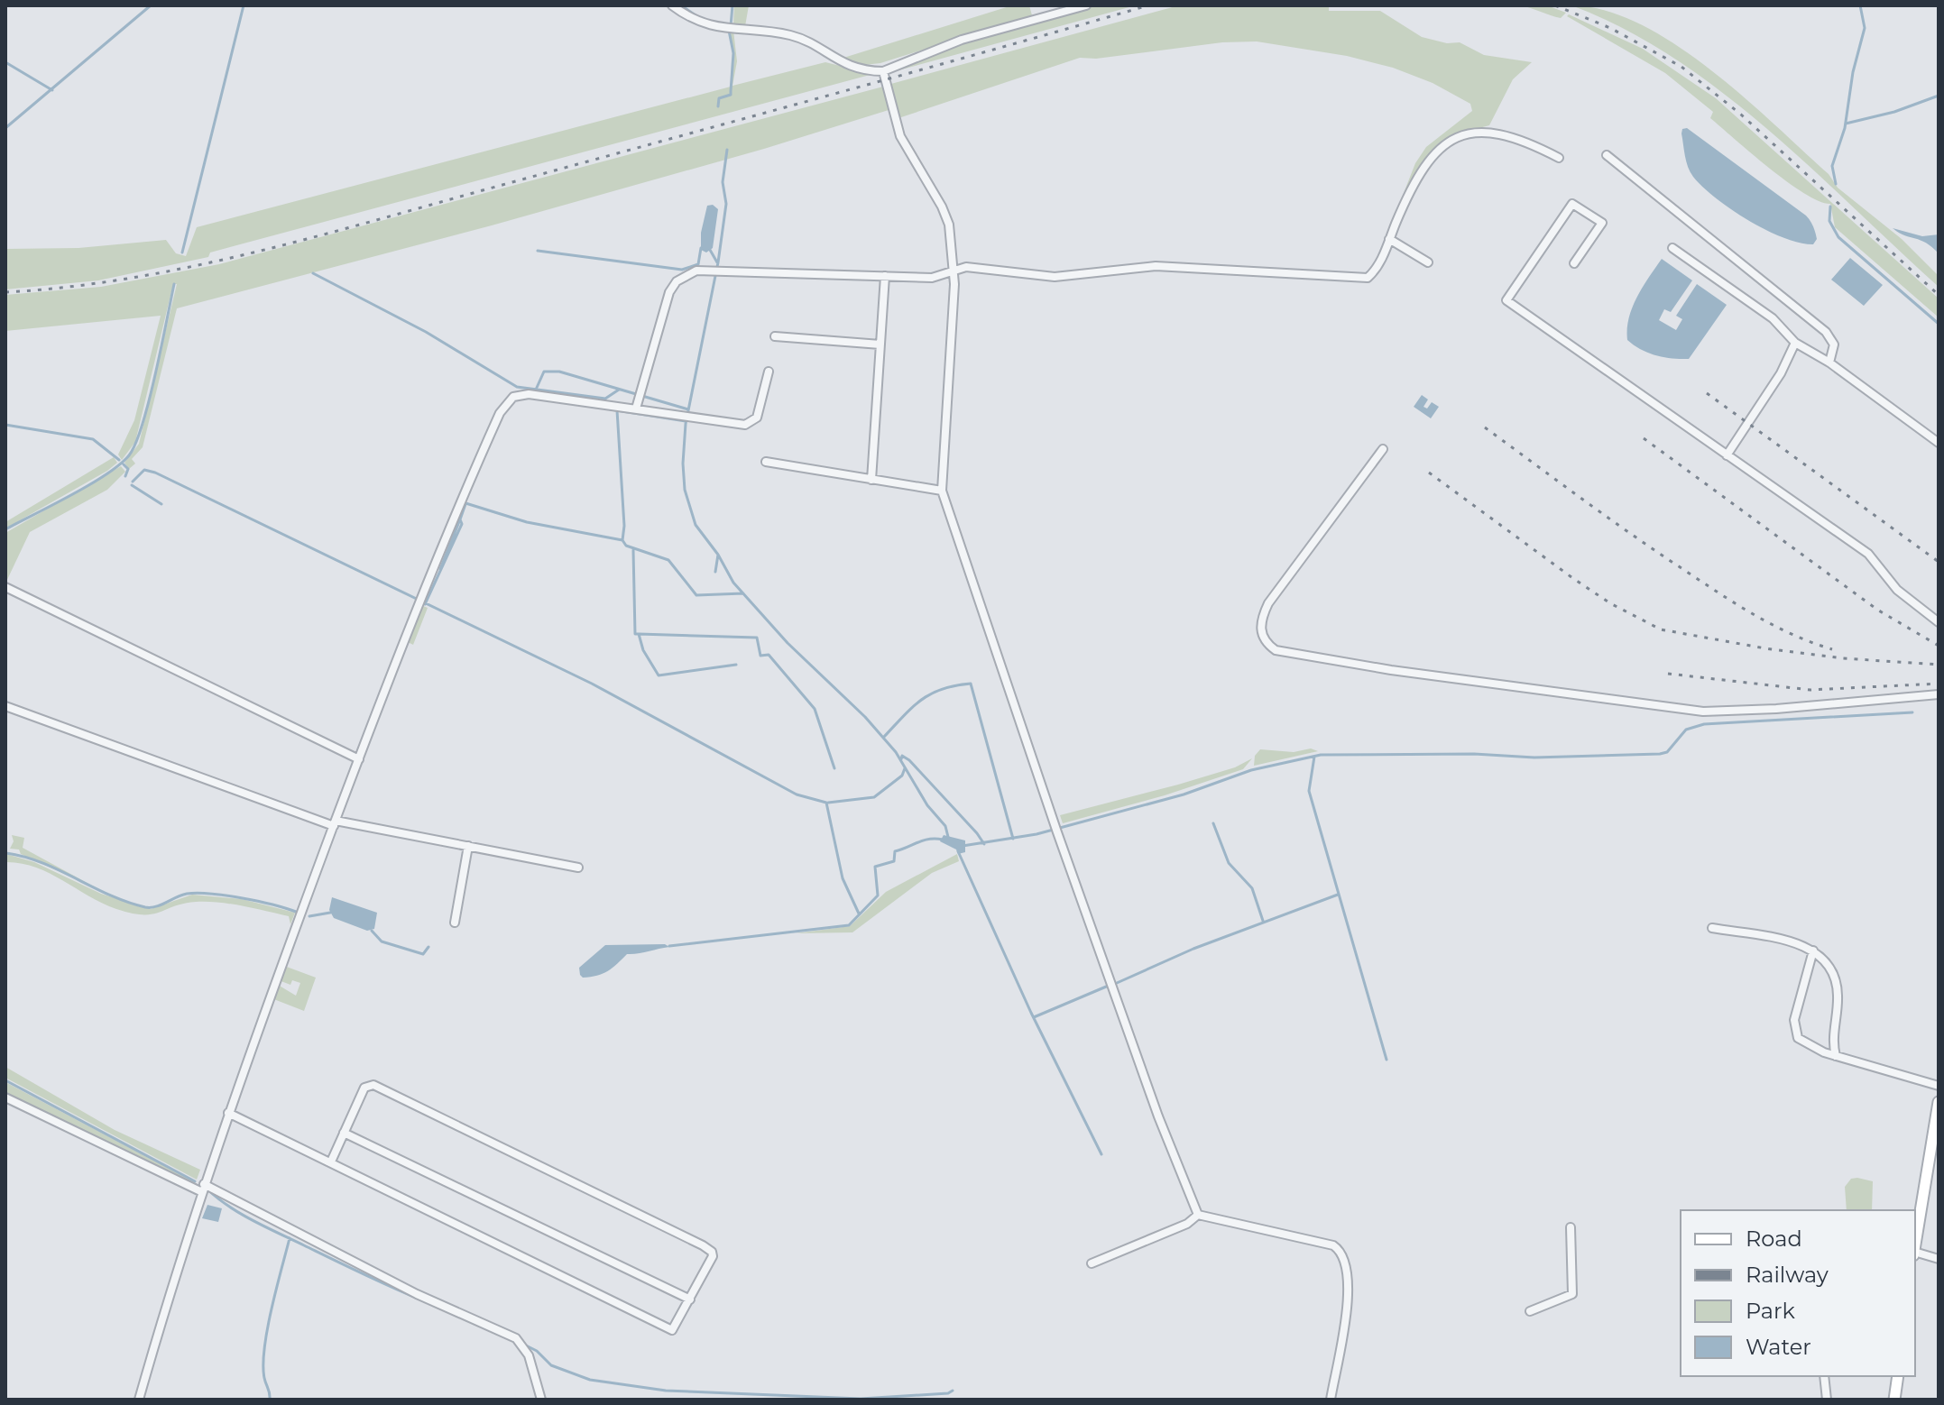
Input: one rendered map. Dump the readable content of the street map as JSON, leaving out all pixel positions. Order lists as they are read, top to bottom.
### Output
{
  "legend": [
    "Road",
    "Railway",
    "Park",
    "Water"
  ]
}
